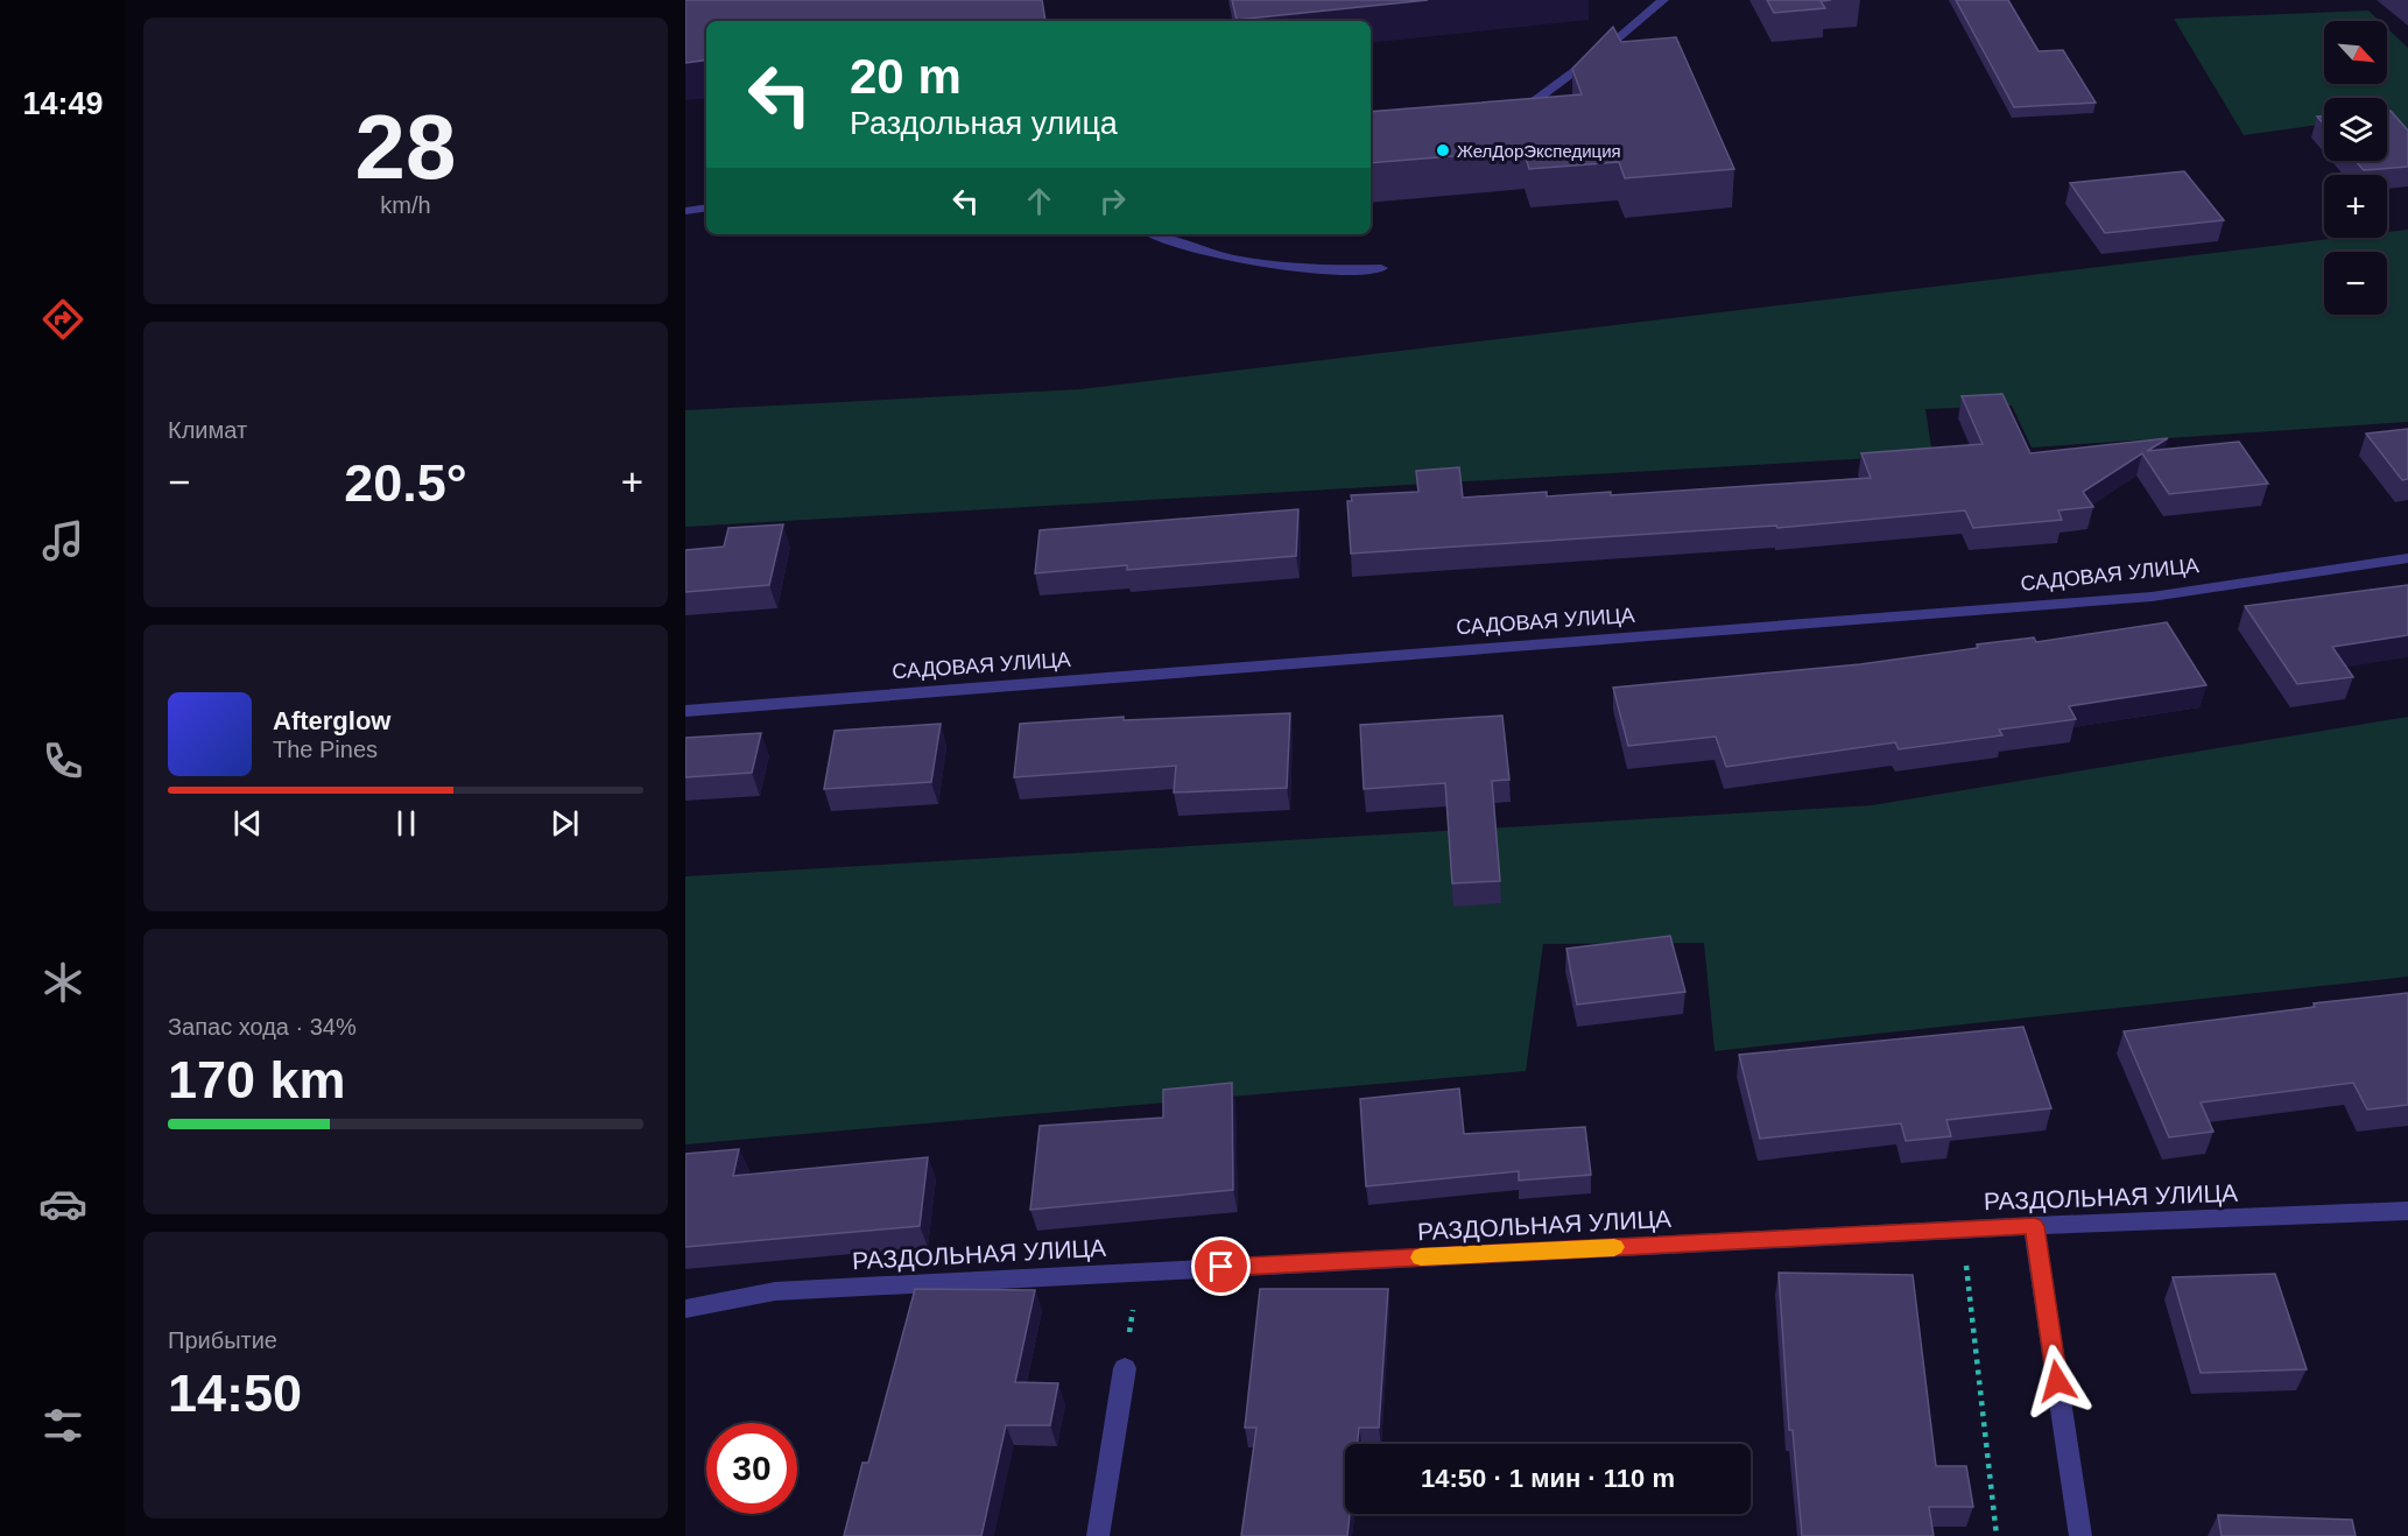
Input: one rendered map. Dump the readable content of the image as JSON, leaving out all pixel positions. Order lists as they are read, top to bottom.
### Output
{
  "streets": {
    "street": ["САДОВАЯ УЛИЦА", "РАЗДОЛЬНАЯ УЛИЦА"]
  },
  "places": ["ЖелДорЭкспедиция"],
  "north": "bottom right",
  "page": {
    "tabs": "14:49",
    "tile": [
      ["28", "km/h"],
      "Климат",
      ["Запас хода · 34%", "170 km"],
      ["Прибытие", "14:50"]
    ],
    "map_buttons": ["+", "−"],
    "turn": ["20 m", "Раздольная улица"],
    "heat": ["−", "20.5°", "+"],
    "song": ["Afterglow", "The Pines"],
    "limit": "30",
    "trip": "14:50 · 1 мин · 110 m"
  }
}
